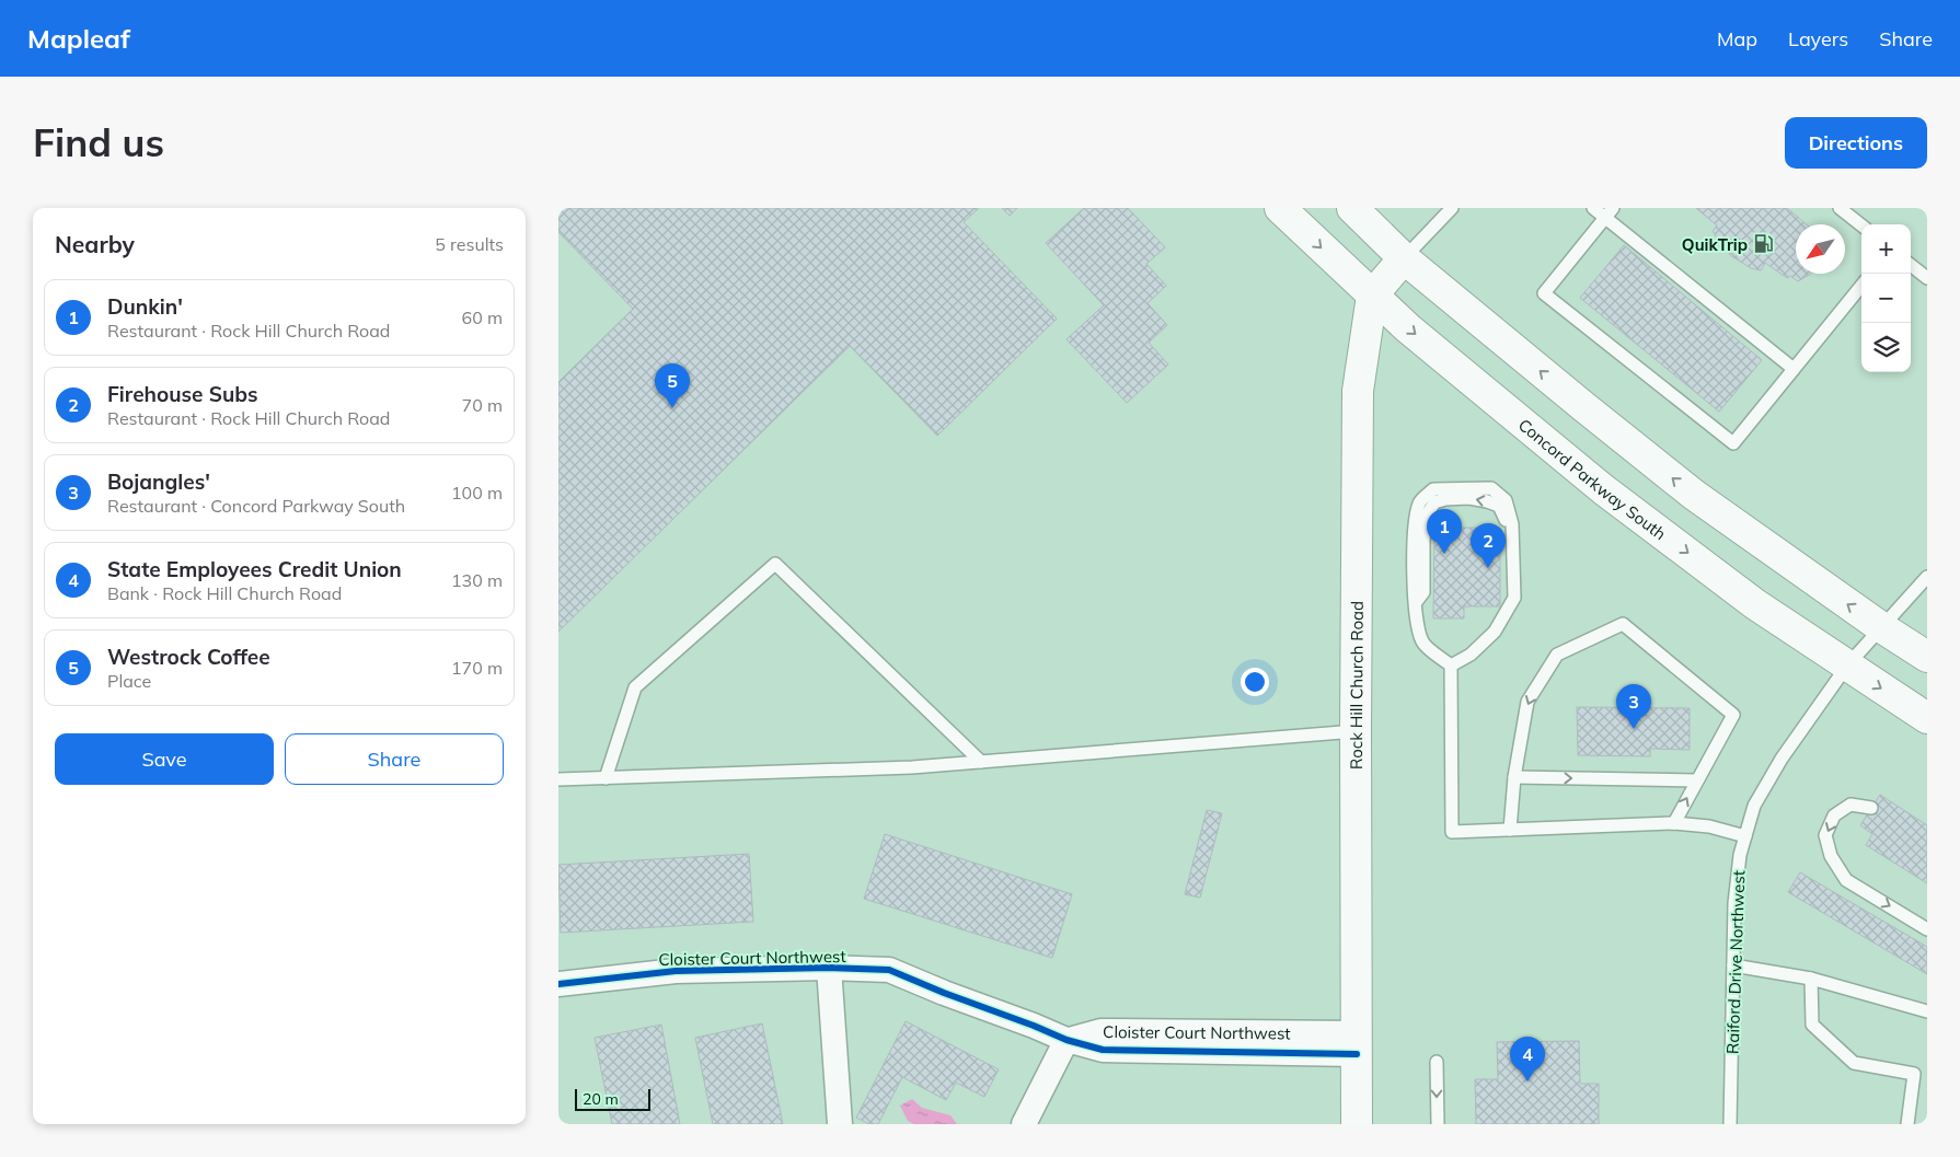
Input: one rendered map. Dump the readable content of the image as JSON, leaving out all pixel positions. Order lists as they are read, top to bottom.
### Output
{
  "streets": {
    "main road": ["Concord Parkway South", "Rock Hill Church Road"],
    "street": ["Cloister Court Northwest"],
    "lane": ["Raiford Drive Northwest"]
  },
  "crossings": [
    ["Concord Parkway South", "Rock Hill Church Road"],
    ["Concord Parkway South", "Raiford Drive Northwest"],
    ["Rock Hill Church Road", "Cloister Court Northwest"]
  ],
  "places": {
    "fuel station": ["QuikTrip"]
  },
  "scale_bar": "20 m",
  "north": "bottom left",
  "page": {
    "header": "Mapleaf",
    "nav": ["Map", "Layers", "Share"],
    "buttons": [
      "Directions",
      ["Save", "Share"]
    ],
    "title": "Find us",
    "heading": ["Nearby", "5 results"],
    "map_buttons": ["+", "−"],
    "list": [
      {
        "mark": "1",
        "name": "Dunkin'",
        "note": "Restaurant · Rock Hill Church Road",
        "value": "60 m"
      },
      {
        "mark": "2",
        "name": "Firehouse Subs",
        "note": "Restaurant · Rock Hill Church Road",
        "value": "70 m"
      },
      {
        "mark": "3",
        "name": "Bojangles'",
        "note": "Restaurant · Concord Parkway South",
        "value": "100 m"
      },
      {
        "mark": "4",
        "name": "State Employees Credit Union",
        "note": "Bank · Rock Hill Church Road",
        "value": "130 m"
      },
      {
        "mark": "5",
        "name": "Westrock Coffee",
        "note": "Place",
        "value": "170 m"
      }
    ],
    "pins": [
      "5",
      "1",
      "2",
      "3",
      "4"
    ],
    "scale": "20 m"
  }
}
